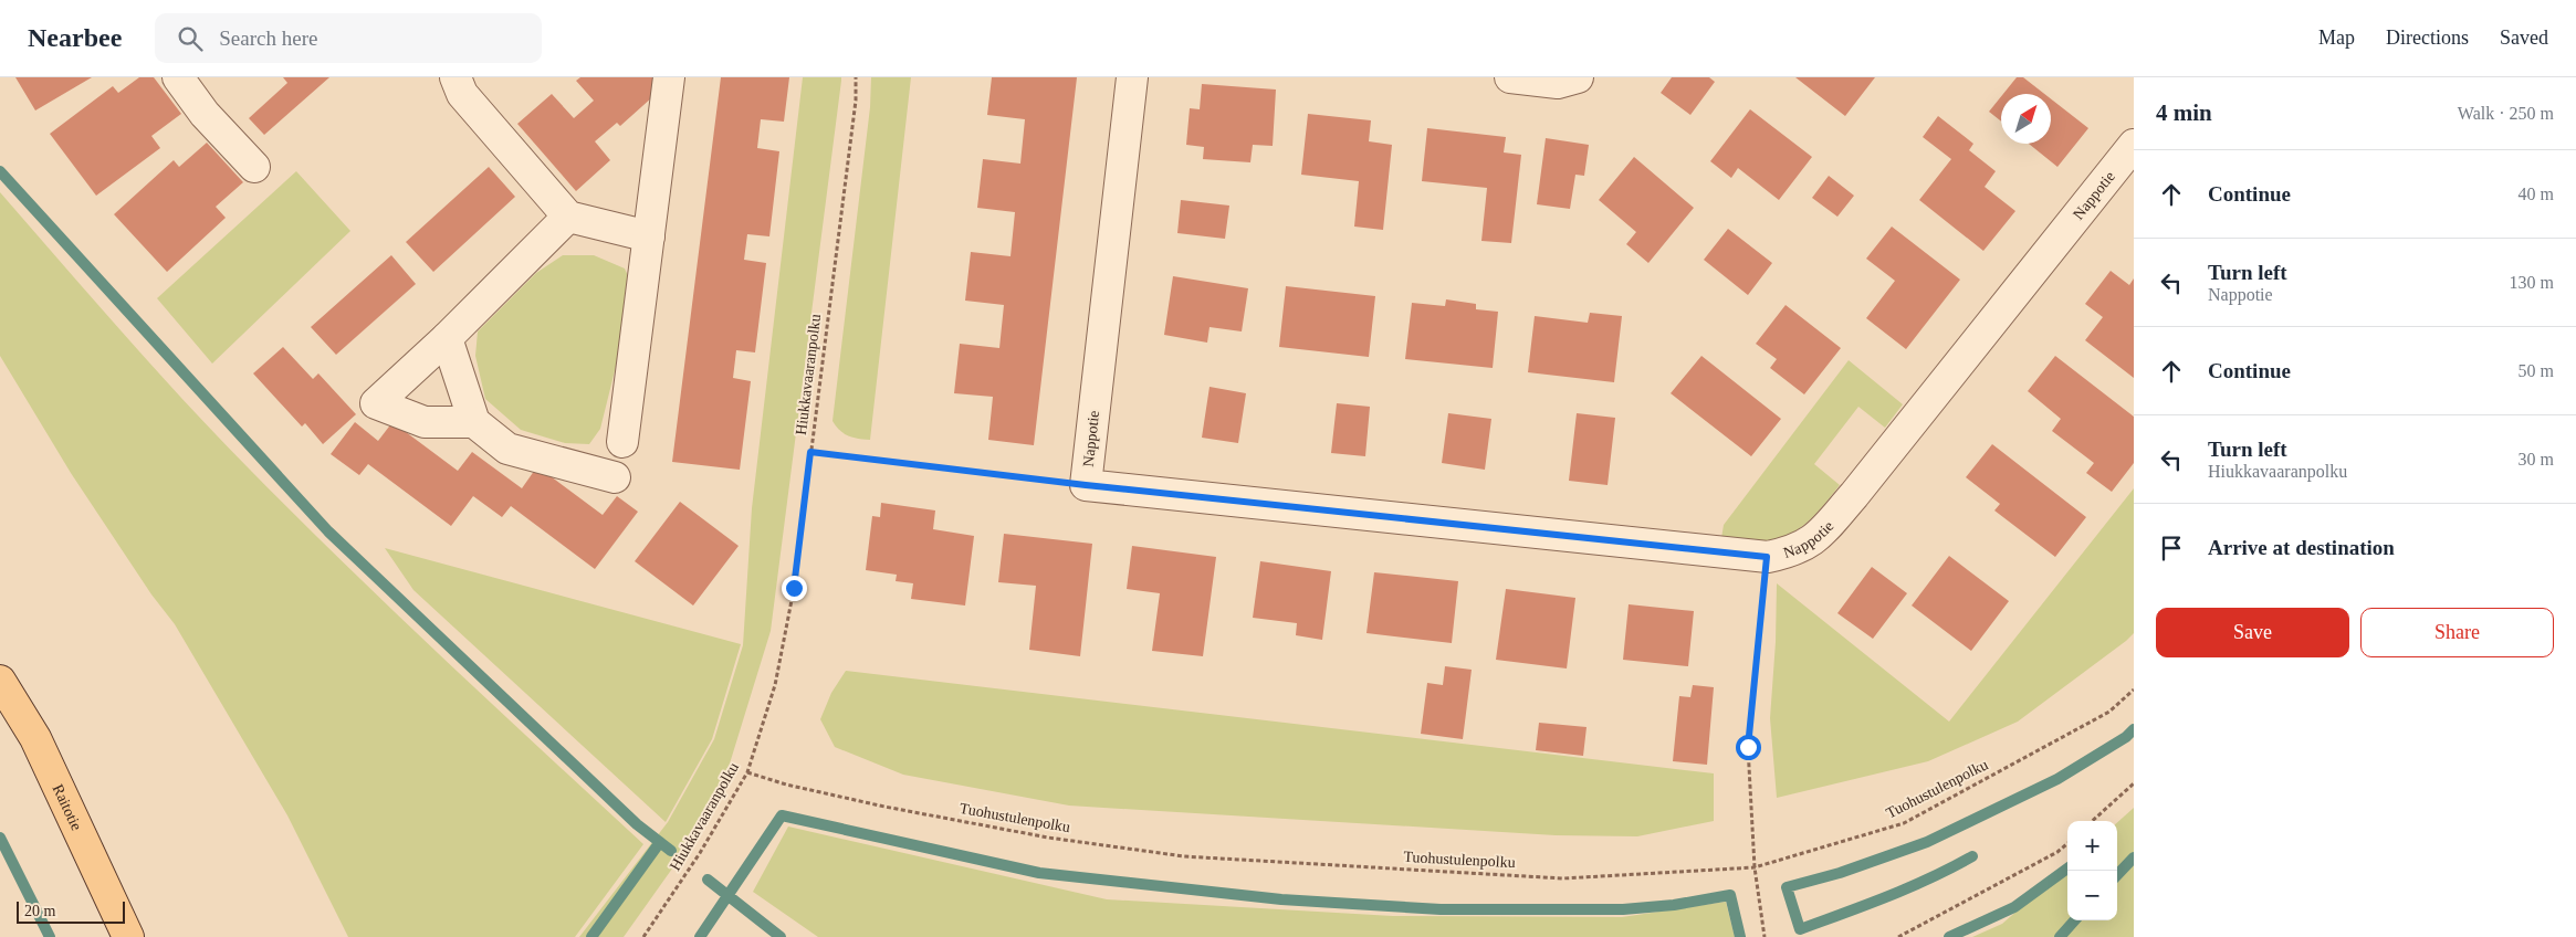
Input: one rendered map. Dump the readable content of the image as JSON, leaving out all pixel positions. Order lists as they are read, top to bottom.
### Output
{
  "streets": {
    "main road": ["Raitotie"],
    "street": ["Nappotie"],
    "path": ["Hiukkavaaranpolku", "Tuohustulenpolku"]
  },
  "crossings": [
    ["Hiukkavaaranpolku", "Tuohustulenpolku"]
  ],
  "scale_bar": "20 m",
  "north": "top right",
  "page": {
    "header": "Nearbee",
    "search": "Search here",
    "nav": ["Map", "Directions", "Saved"],
    "heading": ["4 min", "Walk · 250 m"],
    "list": [
      ["Continue", "40 m"],
      ["Turn left", "Nappotie", "130 m"],
      ["Continue", "50 m"],
      ["Turn left", "Hiukkavaaranpolku", "30 m"],
      "Arrive at destination"
    ],
    "buttons": ["Save", "Share"],
    "map_buttons": ["+", "−"],
    "scale": "20 m"
  }
}
